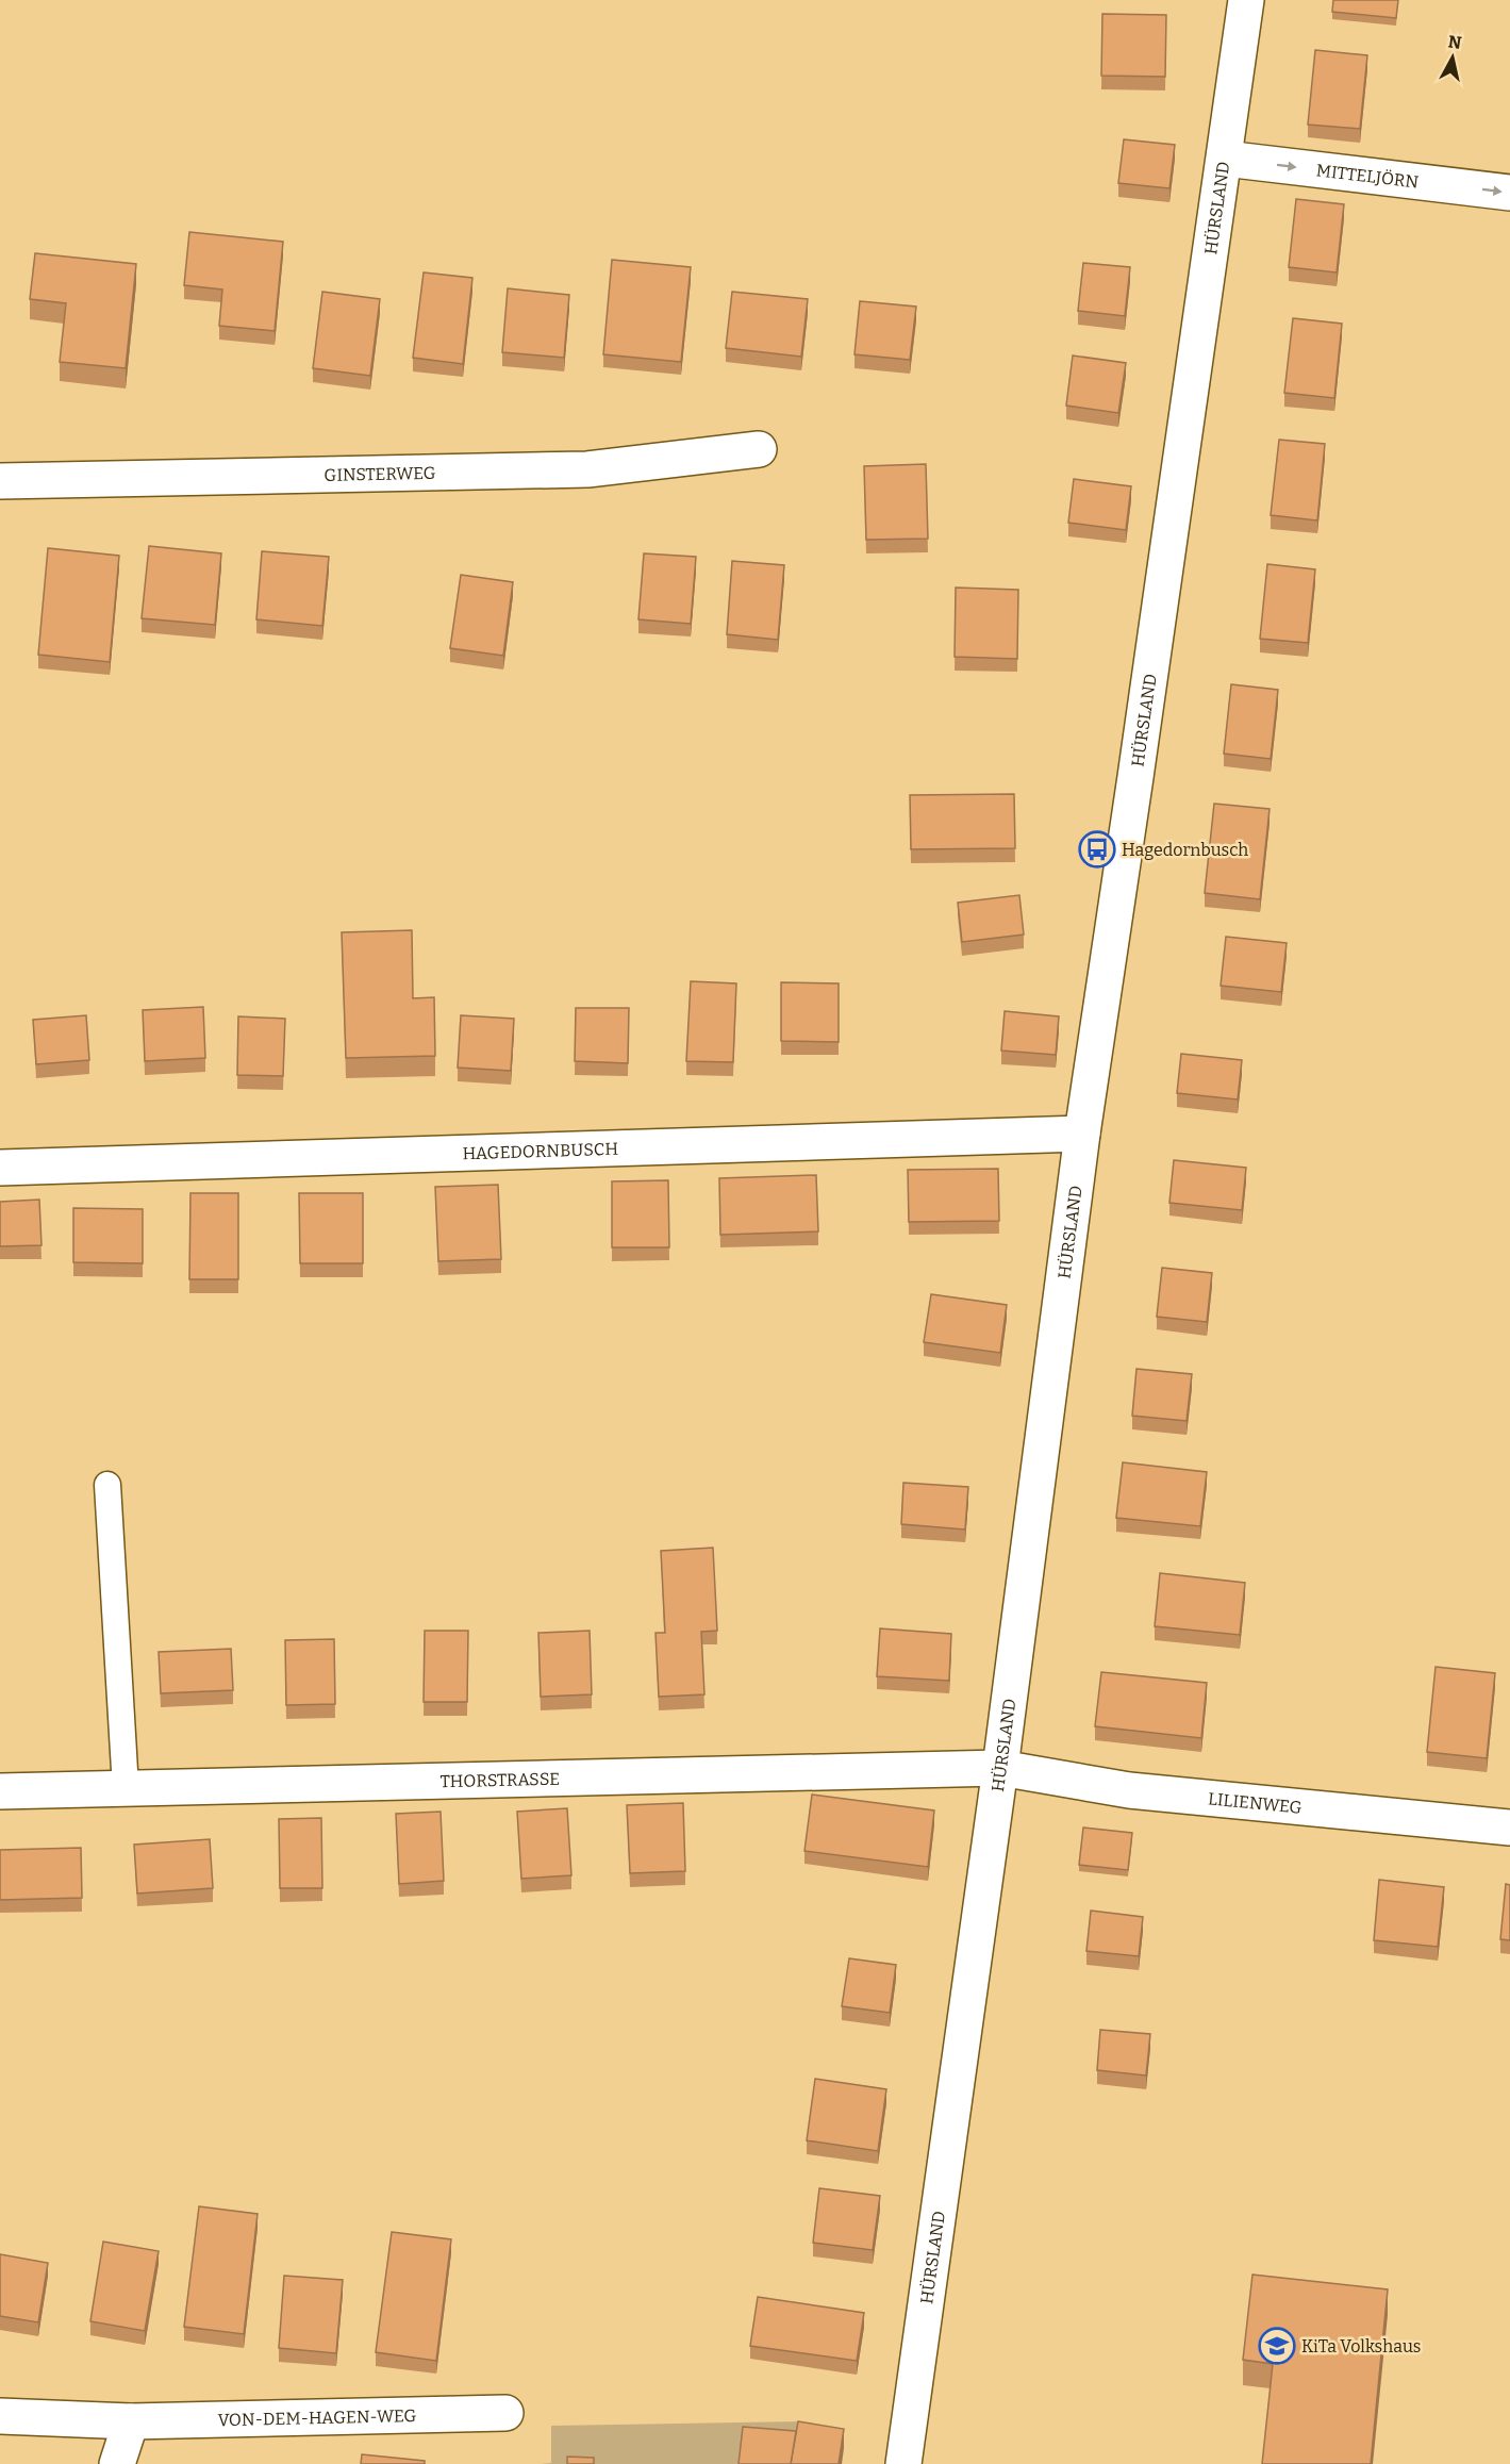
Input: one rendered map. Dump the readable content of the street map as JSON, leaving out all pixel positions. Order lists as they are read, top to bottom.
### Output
{
  "streets": {
    "street": [
      "MITTELJÖRN",
      "HÜRSLAND",
      "GINSTERWEG",
      "HAGEDORNBUSCH",
      "THORSTRASSE",
      "LILIENWEG",
      "VON-DEM-HAGEN-WEG"
    ]
  },
  "crossings": [
    ["MITTELJÖRN", "HÜRSLAND"],
    ["HÜRSLAND", "HAGEDORNBUSCH"],
    ["HÜRSLAND", "THORSTRASSE"],
    ["HÜRSLAND", "LILIENWEG"],
    ["THORSTRASSE", "LILIENWEG"]
  ],
  "one_way": ["MITTELJÖRN"],
  "places": {
    "bus stop": ["Hagedornbusch"],
    "school or university": ["KiTa Volkshaus"]
  },
  "north": "top"
}
